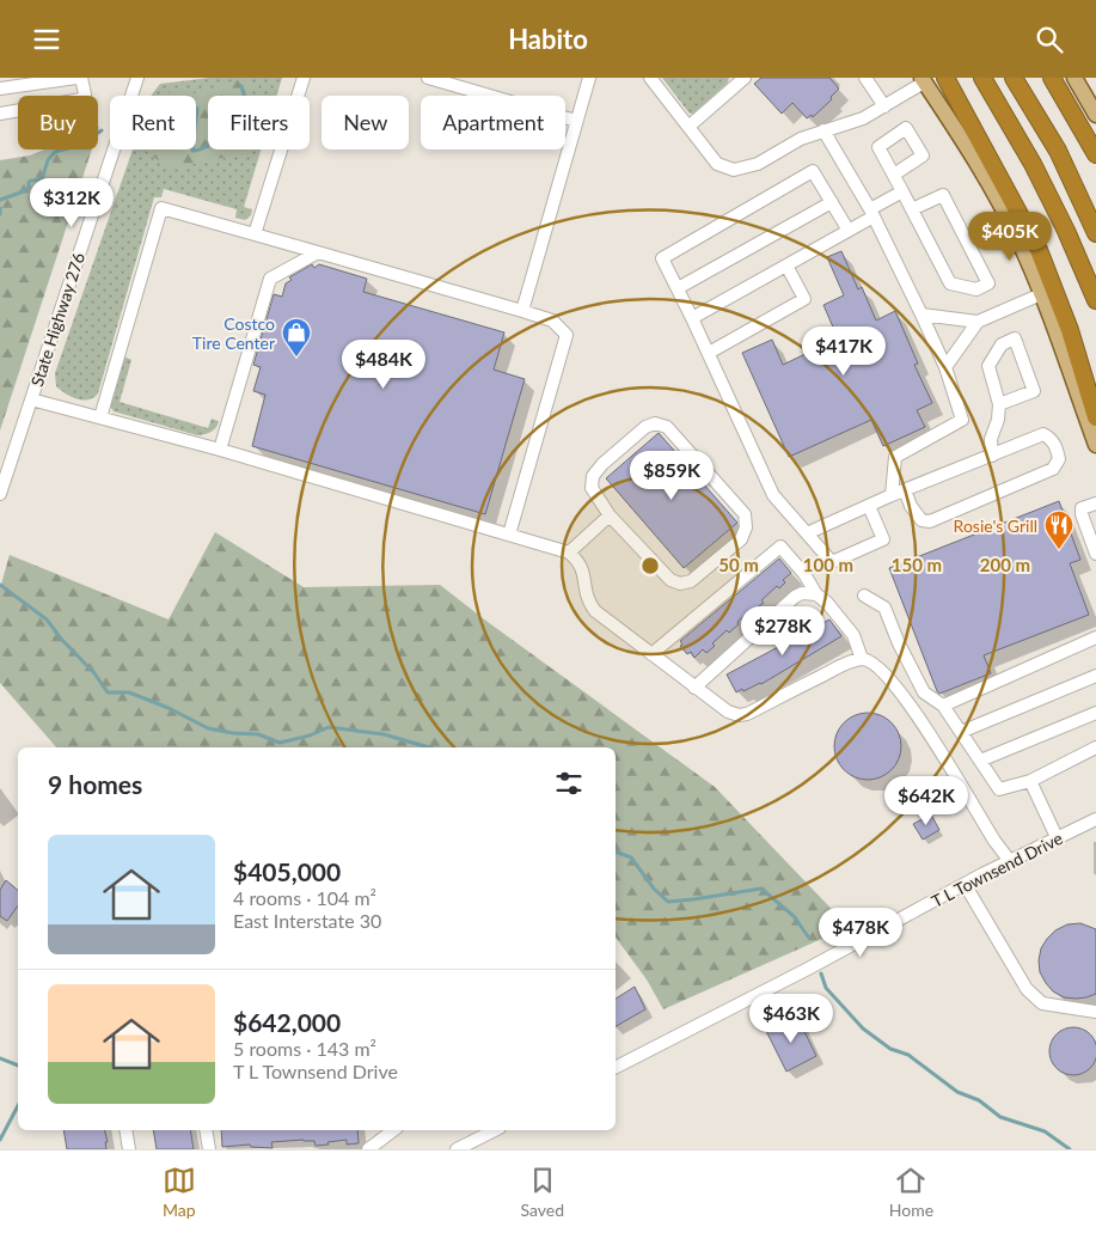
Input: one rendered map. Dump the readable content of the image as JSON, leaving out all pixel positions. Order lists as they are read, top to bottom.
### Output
{
  "streets": {
    "street": ["State Highway 276", "T L Townsend Drive"]
  },
  "places": {
    "shop": ["Costco Tire Center"],
    "restaurant": ["Rosie's Grill"]
  },
  "page": {
    "header": "Habito",
    "chip": [
      "Buy",
      "Rent",
      "Filters",
      "New",
      "Apartment"
    ],
    "price": [
      "$312K",
      "$405K",
      "$417K",
      "$484K",
      "$859K",
      "$278K",
      "$642K",
      "$478K",
      "$463K"
    ],
    "heading": "9 homes",
    "list": [
      {
        "name": "$405,000",
        "note": "4 rooms · 104 m² · East Interstate 30"
      },
      {
        "name": "$642,000",
        "note": "5 rooms · 143 m² · T L Townsend Drive"
      }
    ],
    "tabs": ["Map", "Saved", "Home"]
  },
  "rings": [
    "50 m",
    "100 m",
    "150 m",
    "200 m"
  ]
}
